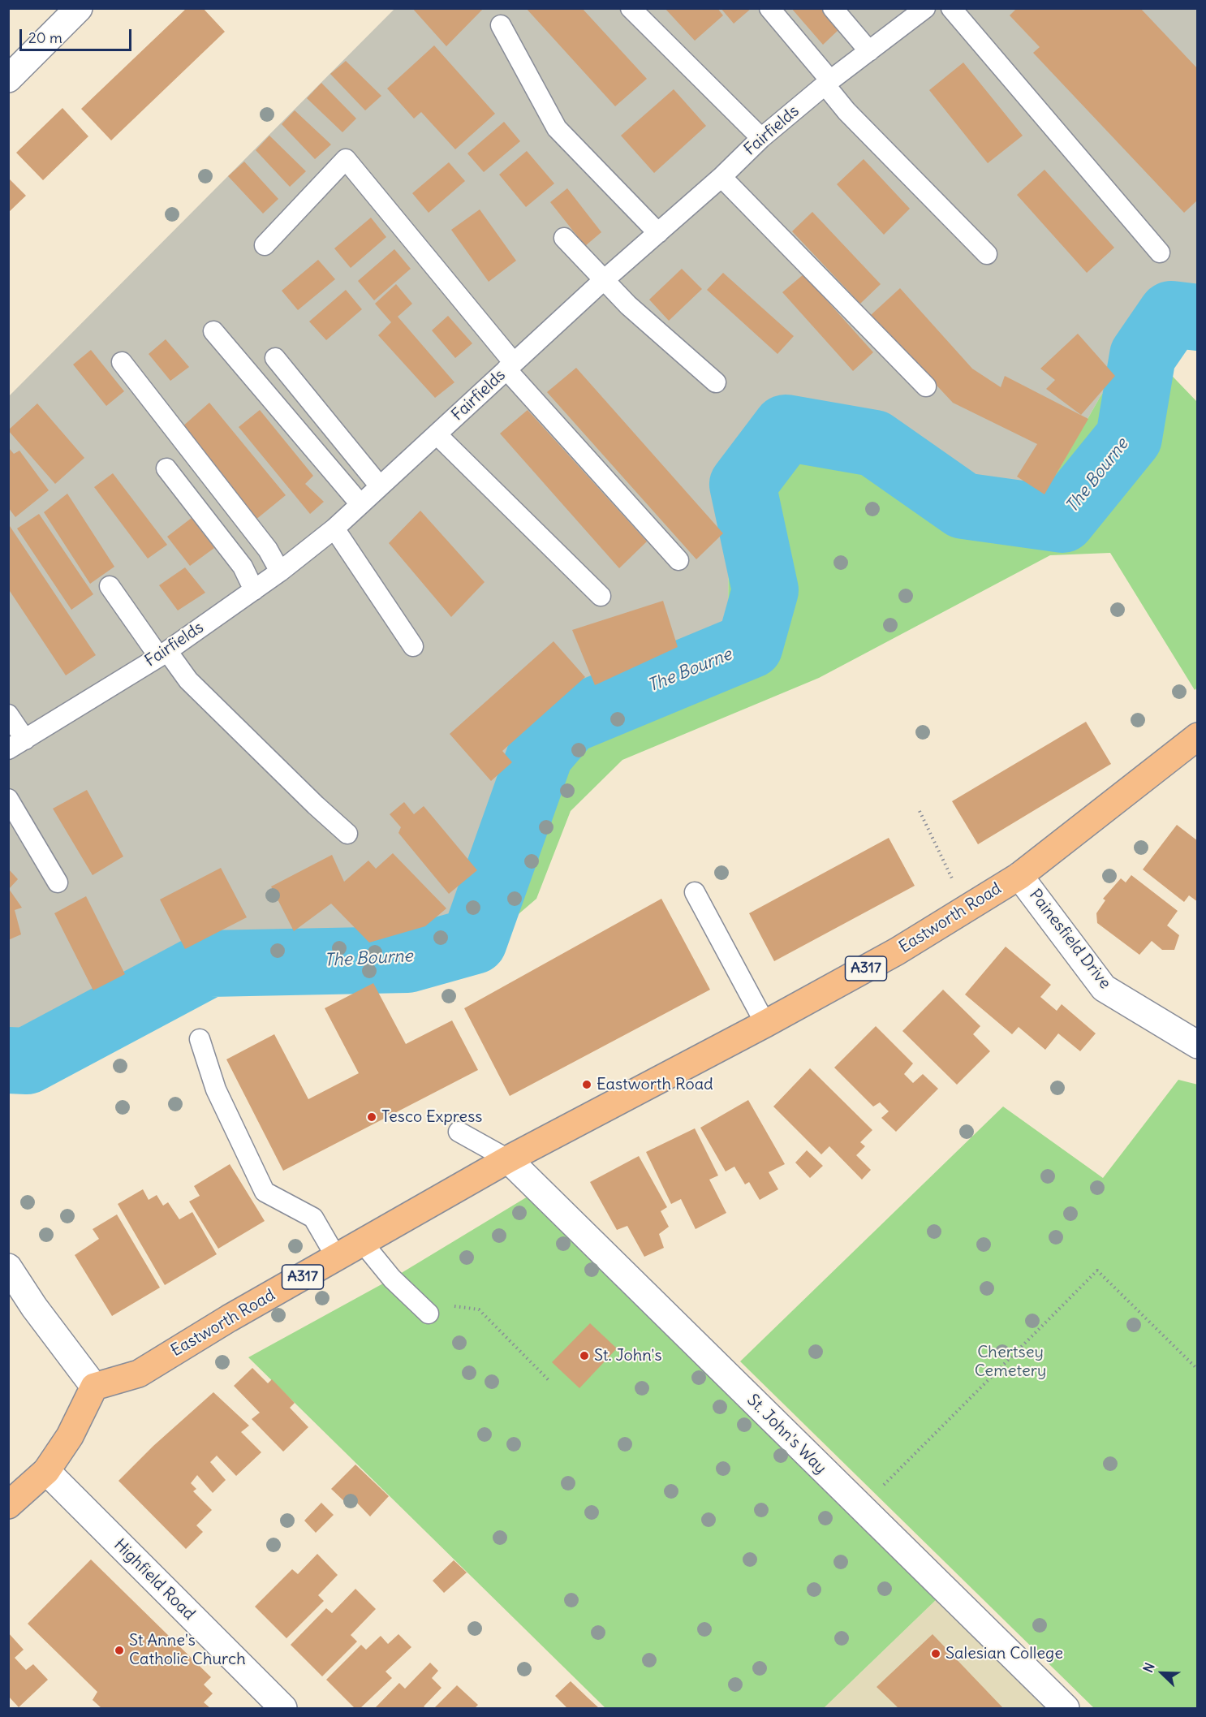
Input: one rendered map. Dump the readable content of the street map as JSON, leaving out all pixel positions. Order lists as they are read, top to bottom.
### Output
{
  "streets": {
    "main road": ["Eastworth Road", "A317"],
    "street": ["Painesfield Drive", "St. John's Way", "Highfield Road"],
    "lane": ["Fairfields"]
  },
  "crossings": [
    ["Eastworth Road", "Painesfield Drive"],
    ["Eastworth Road", "St. John's Way"]
  ],
  "water": ["The Bourne"],
  "parks": ["Chertsey Cemetery"],
  "places": [
    "Eastworth Road",
    "Tesco Express",
    "St. John's",
    "St Anne's Catholic Church",
    "Salesian College"
  ],
  "scale_bar": "20 m",
  "north": "top left"
}
